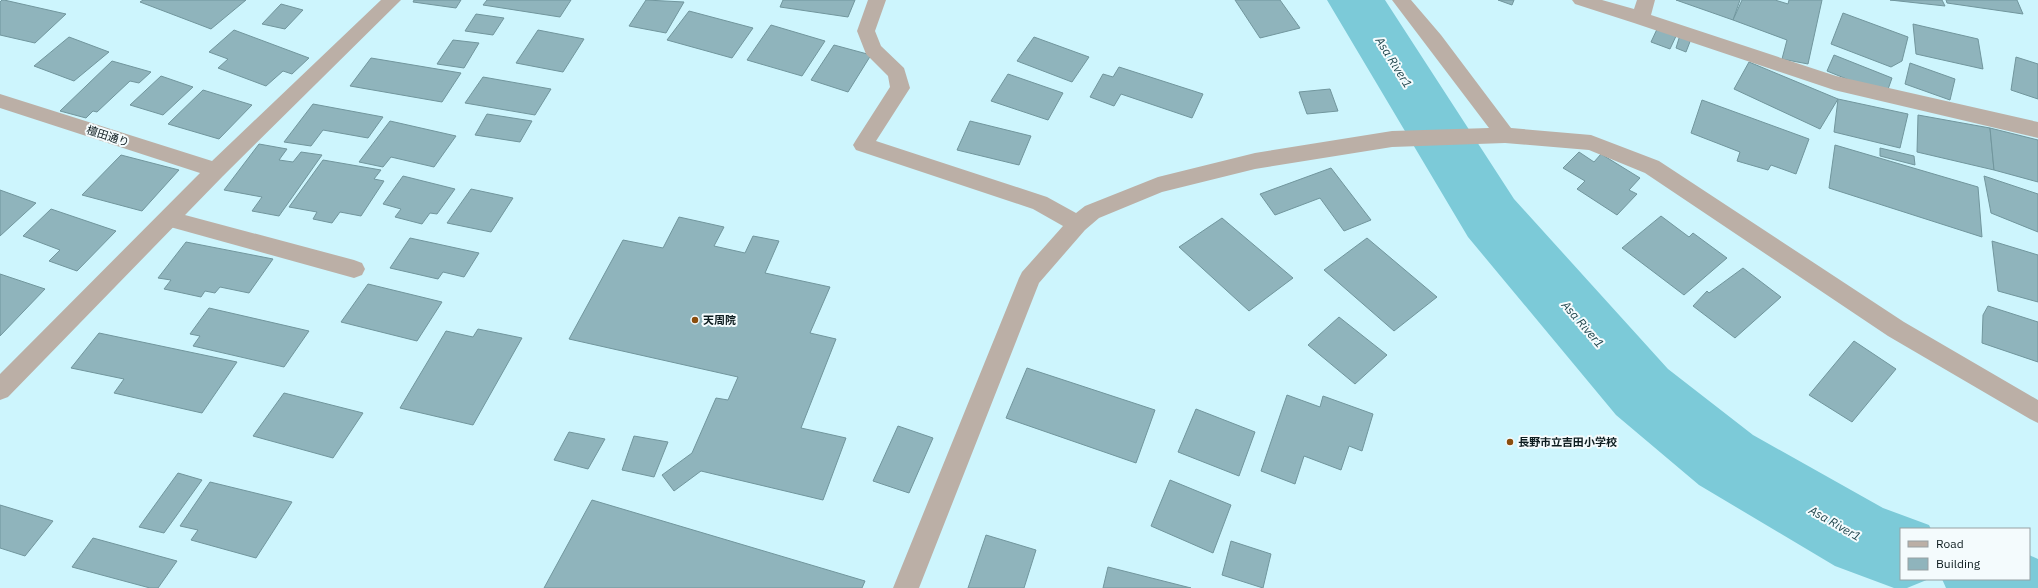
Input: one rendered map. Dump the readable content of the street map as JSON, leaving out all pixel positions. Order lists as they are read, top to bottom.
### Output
{
  "streets": {
    "street": ["檀田通り"]
  },
  "water": ["Asa River1"],
  "places": ["天周院", "長野市立吉田小学校"],
  "legend": ["Road", "Building"]
}
